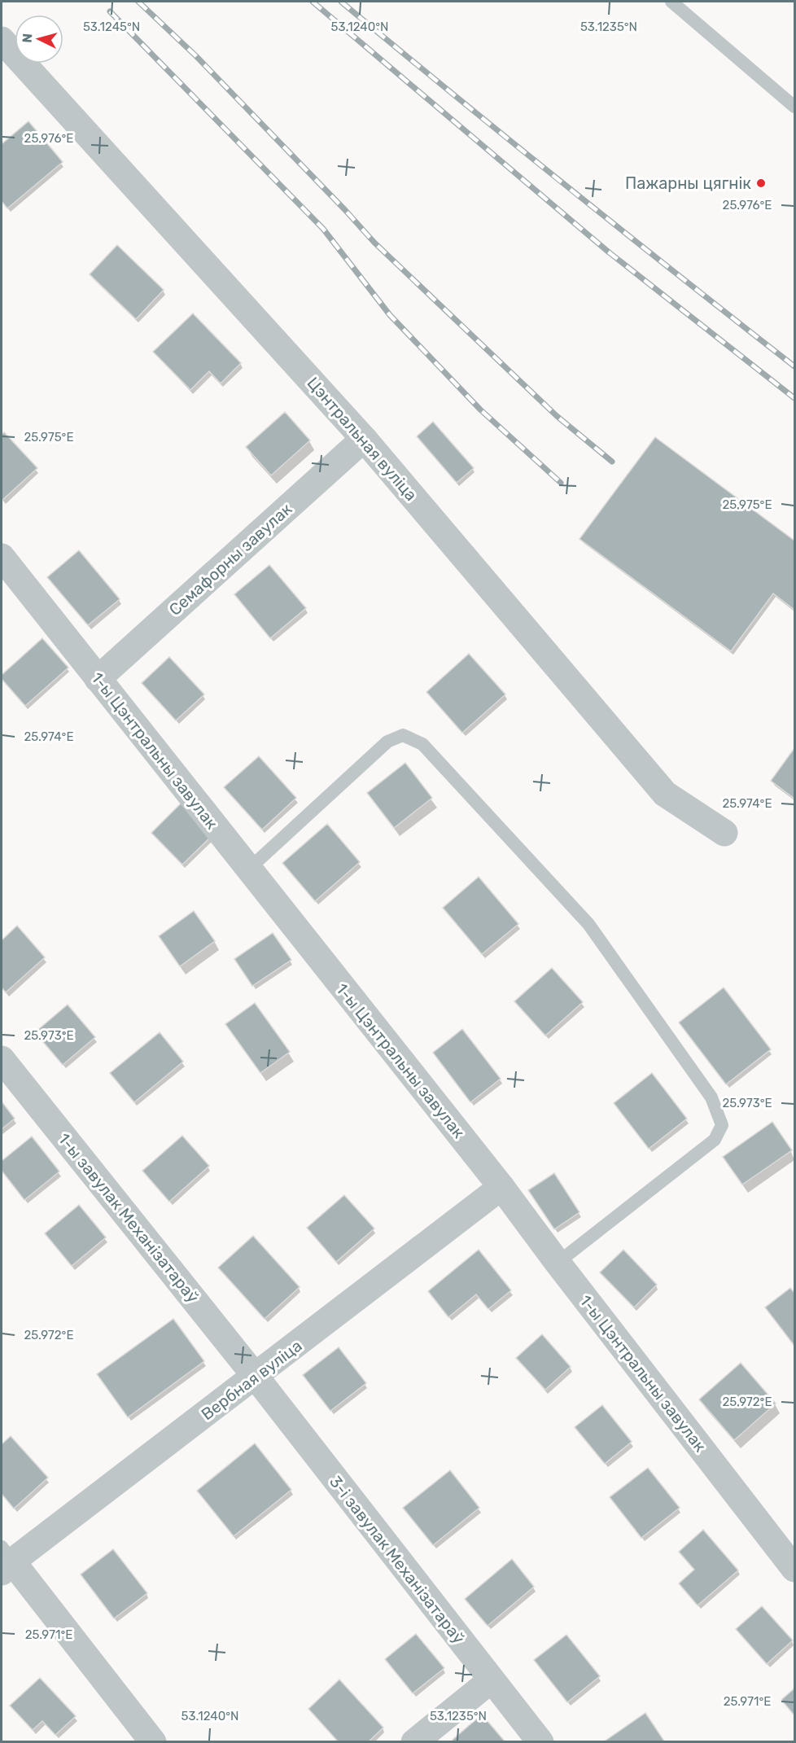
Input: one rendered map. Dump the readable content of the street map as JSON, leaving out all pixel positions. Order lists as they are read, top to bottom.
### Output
{
  "streets": {
    "street": [
      "Цэнтральная вуліца",
      "Семафорны завулак",
      "1-ы Цэнтральны завулак",
      "1-ы завулак Механізатараў",
      "Вербная вуліца",
      "3-і завулак Механізатараў"
    ]
  },
  "crossings": [
    ["Цэнтральная вуліца", "Семафорны завулак"],
    ["Семафорны завулак", "1-ы Цэнтральны завулак"],
    ["1-ы Цэнтральны завулак", "Вербная вуліца"],
    ["1-ы завулак Механізатараў", "Вербная вуліца"],
    ["1-ы завулак Механізатараў", "3-і завулак Механізатараў"],
    ["Вербная вуліца", "3-і завулак Механізатараў"]
  ],
  "places": ["Пажарны цягнік"],
  "north": "left",
  "coordinates": [
    "53.1245°N",
    "53.1240°N",
    "53.1235°N",
    "25.976°E",
    "25.975°E",
    "25.974°E",
    "25.973°E",
    "25.972°E",
    "25.971°E"
  ]
}
